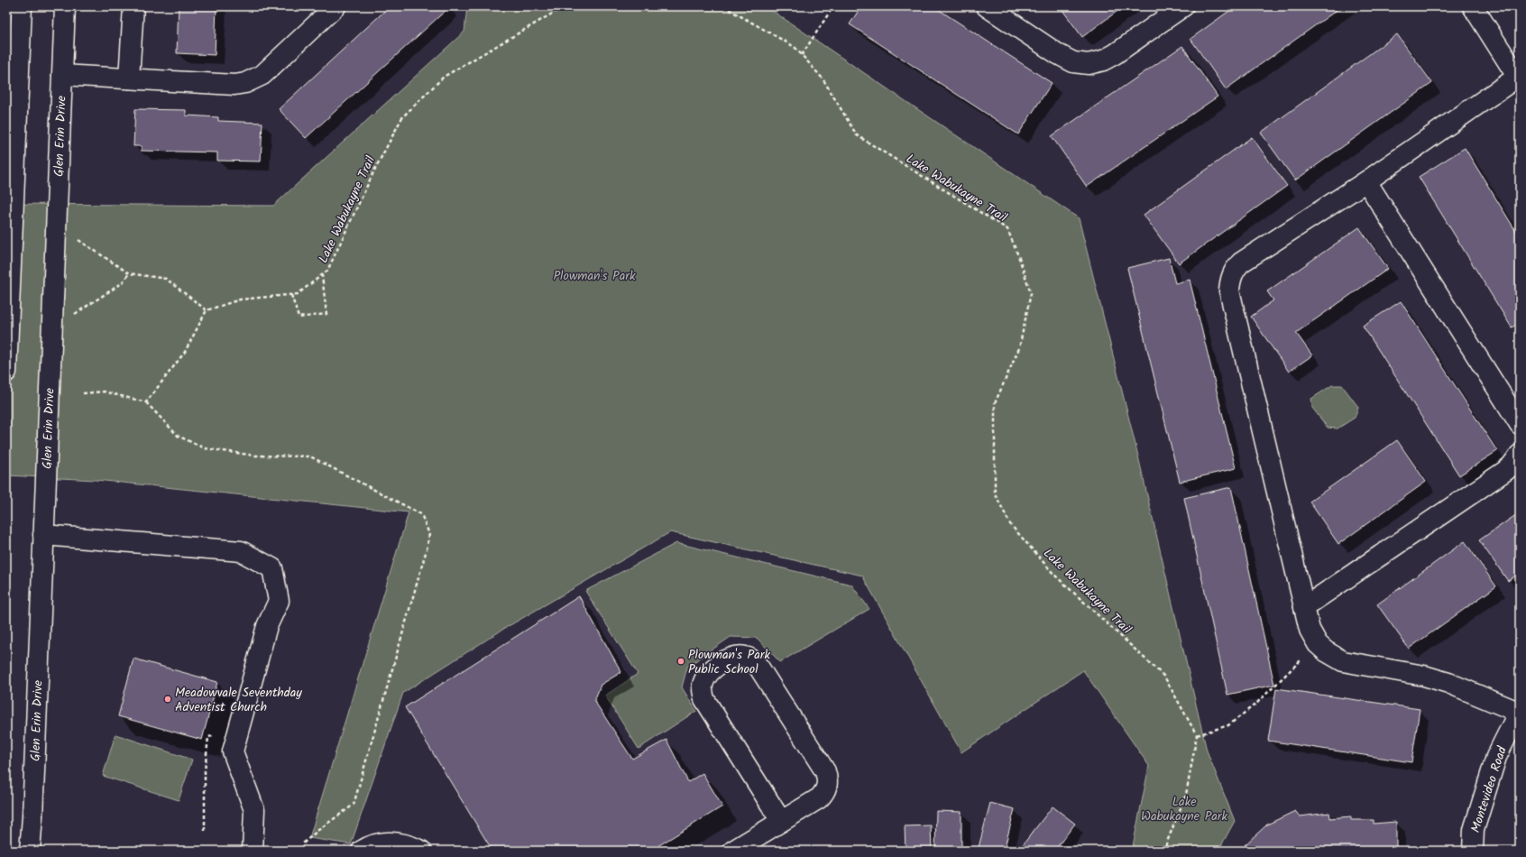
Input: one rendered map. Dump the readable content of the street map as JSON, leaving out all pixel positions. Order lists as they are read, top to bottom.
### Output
{
  "streets": {
    "street": ["Glen Erin Drive", "Montevideo Road"],
    "path": ["Lake Wabukayne Trail"]
  },
  "parks": ["Plowman's Park", "Lake Wabukayne Park"],
  "places": ["Plowman's Park Public School", "Meadowvale Seventhday Adventist Church"]
}
